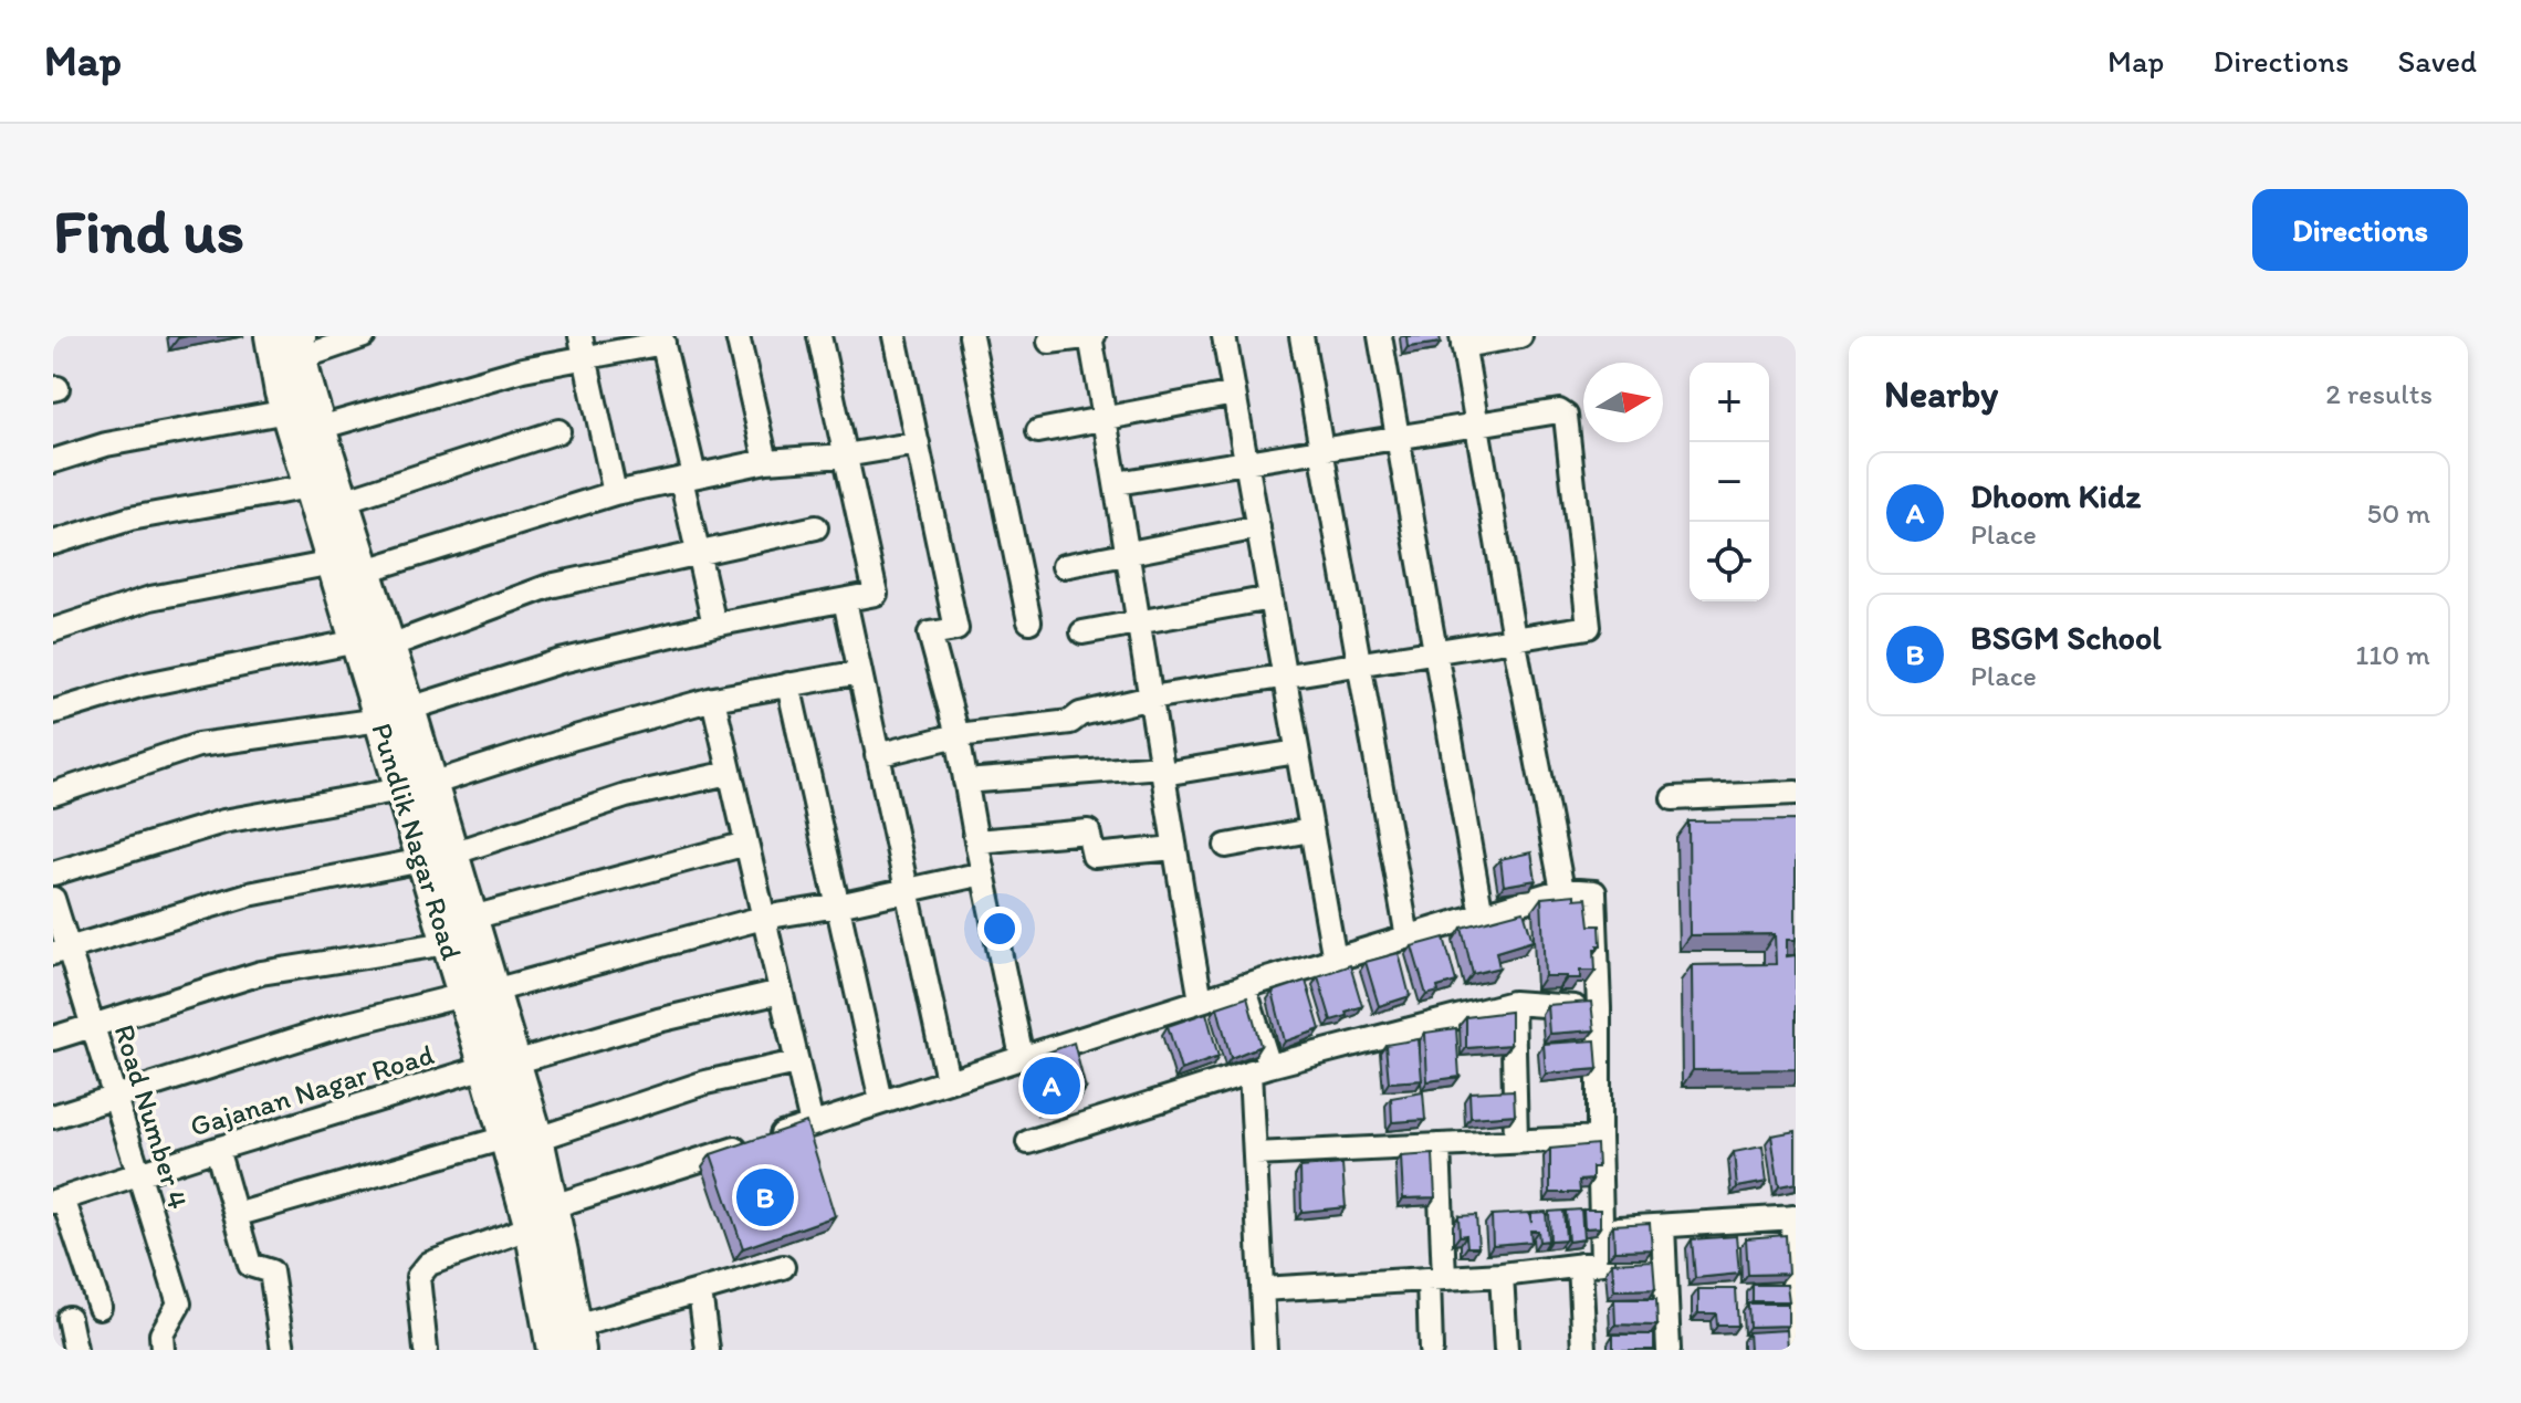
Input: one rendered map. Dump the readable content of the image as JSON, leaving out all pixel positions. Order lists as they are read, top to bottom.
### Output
{
  "streets": {
    "main road": ["Pundlik Nagar Road"],
    "street": ["Gajanan Nagar Road", "Road Number 4"]
  },
  "crossings": [
    ["Pundlik Nagar Road", "Gajanan Nagar Road"],
    ["Gajanan Nagar Road", "Road Number 4"]
  ],
  "north": "right",
  "page": {
    "header": "Map",
    "nav": ["Map", "Directions", "Saved"],
    "buttons": "Directions",
    "title": "Find us",
    "heading": ["Nearby", "2 results"],
    "map_buttons": ["+", "−"],
    "list": [
      {
        "mark": "A",
        "name": "Dhoom Kidz",
        "note": "Place",
        "value": "50 m"
      },
      {
        "mark": "B",
        "name": "BSGM School",
        "note": "Place",
        "value": "110 m"
      }
    ],
    "pins": ["A", "B"]
  }
}
